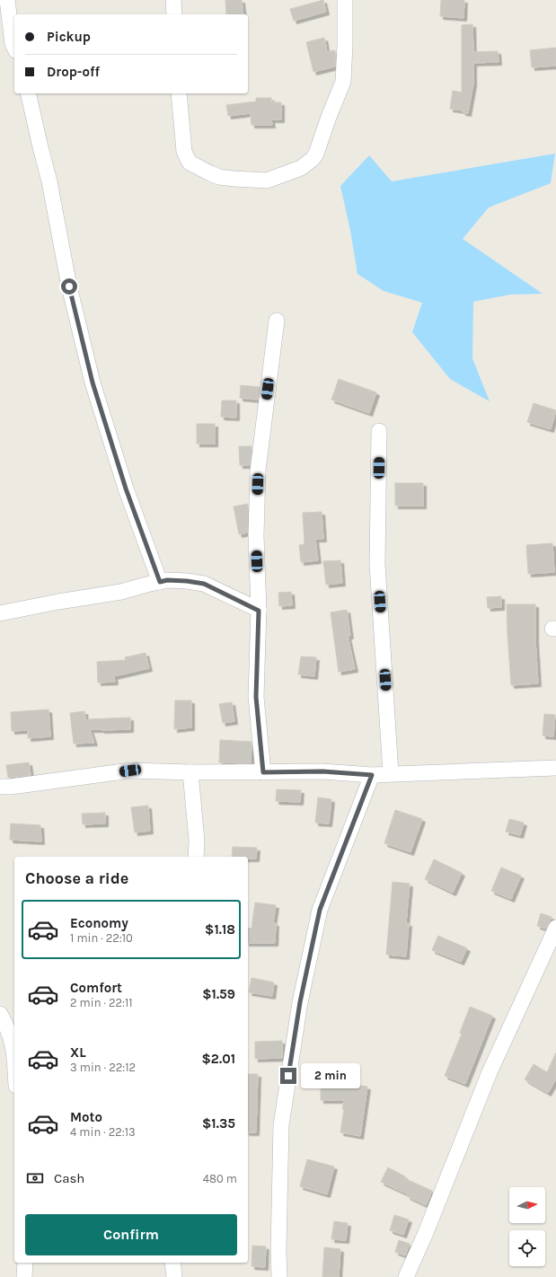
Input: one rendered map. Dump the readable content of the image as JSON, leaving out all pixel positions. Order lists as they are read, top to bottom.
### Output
{
  "north": "right",
  "page": {
    "banner": ["Pickup", "Drop-off"],
    "heading": "Choose a ride",
    "list": [
      {
        "name": "Economy",
        "note": "1 min · 22:10",
        "value": "$1.18"
      },
      {
        "name": "Comfort",
        "note": "2 min · 22:11",
        "value": "$1.59"
      },
      {
        "name": "XL",
        "note": "3 min · 22:12",
        "value": "$2.01"
      },
      {
        "name": "Moto",
        "note": "4 min · 22:13",
        "value": "$1.35"
      }
    ],
    "bubble": "2 min",
    "pay": ["Cash", "480 m"],
    "buttons": "Confirm"
  }
}
